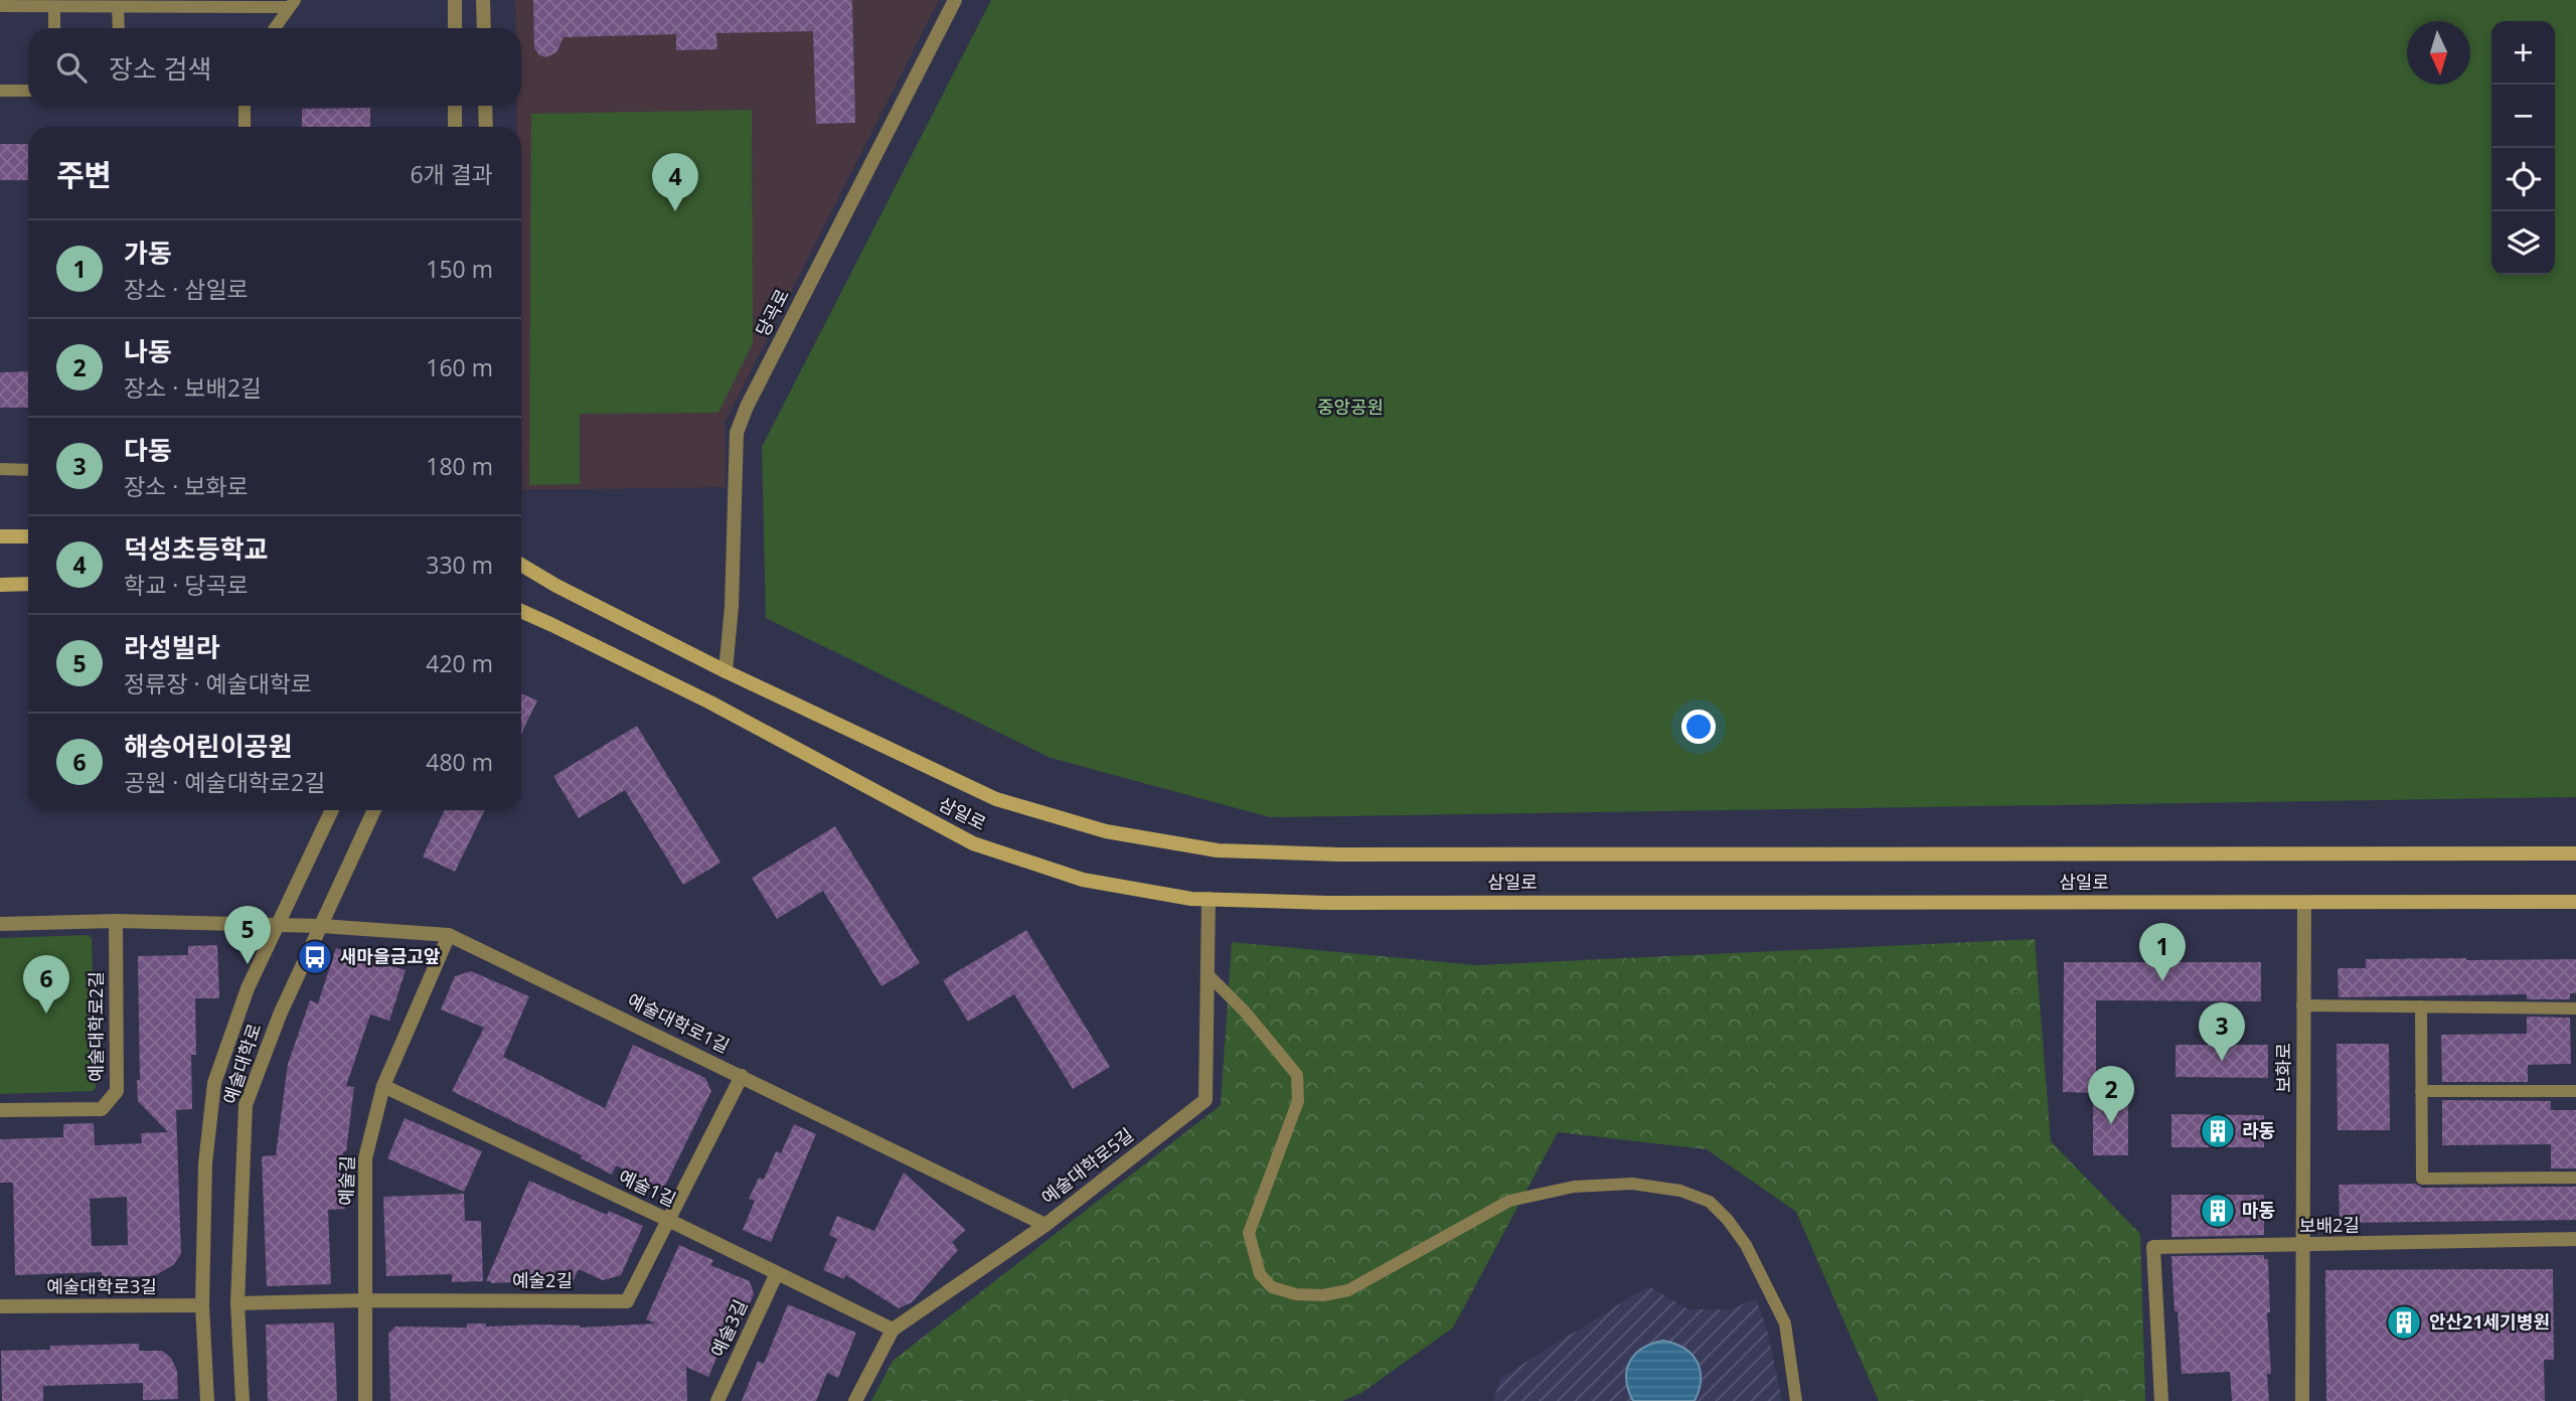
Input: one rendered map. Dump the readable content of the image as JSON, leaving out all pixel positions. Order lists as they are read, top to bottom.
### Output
{
  "streets": {
    "main road": ["삼일로"],
    "street": [
      "당곡로",
      "예술대학로1길",
      "예술대학로2길",
      "예술대학로",
      "보화로",
      "예술대학로5길",
      "예술길",
      "예술1길",
      "보배2길",
      "예술2길",
      "예술대학로3길",
      "예술3길"
    ]
  },
  "crossings": [
    ["당곡로", "삼일로"],
    ["삼일로", "보화로"],
    ["삼일로", "예술대학로5길"],
    ["예술대학로1길", "예술대학로"],
    ["예술대학로1길", "예술대학로5길"],
    ["예술대학로1길", "예술길"],
    ["예술대학로", "예술대학로3길"],
    ["보화로", "보배2길"],
    ["예술대학로5길", "예술1길"],
    ["예술길", "예술1길"],
    ["예술길", "예술2길"],
    ["예술1길", "예술2길"],
    ["예술1길", "예술3길"]
  ],
  "parks": ["중앙공원"],
  "places": {
    "bus stop": ["새마을금고앞"],
    "building": ["라동", "마동", "안산21세기병원"]
  },
  "north": "bottom",
  "page": {
    "map_buttons": ["+", "−"],
    "search": "장소 검색",
    "heading": ["주변", "6개 결과"],
    "pins": [
      "4",
      "5",
      "1",
      "6",
      "3",
      "2"
    ],
    "list": [
      {
        "mark": "1",
        "name": "가동",
        "note": "장소 · 삼일로",
        "value": "150 m"
      },
      {
        "mark": "2",
        "name": "나동",
        "note": "장소 · 보배2길",
        "value": "160 m"
      },
      {
        "mark": "3",
        "name": "다동",
        "note": "장소 · 보화로",
        "value": "180 m"
      },
      {
        "mark": "4",
        "name": "덕성초등학교",
        "note": "학교 · 당곡로",
        "value": "330 m"
      },
      {
        "mark": "5",
        "name": "라성빌라",
        "note": "정류장 · 예술대학로",
        "value": "420 m"
      },
      {
        "mark": "6",
        "name": "해송어린이공원",
        "note": "공원 · 예술대학로2길",
        "value": "480 m"
      }
    ]
  }
}
